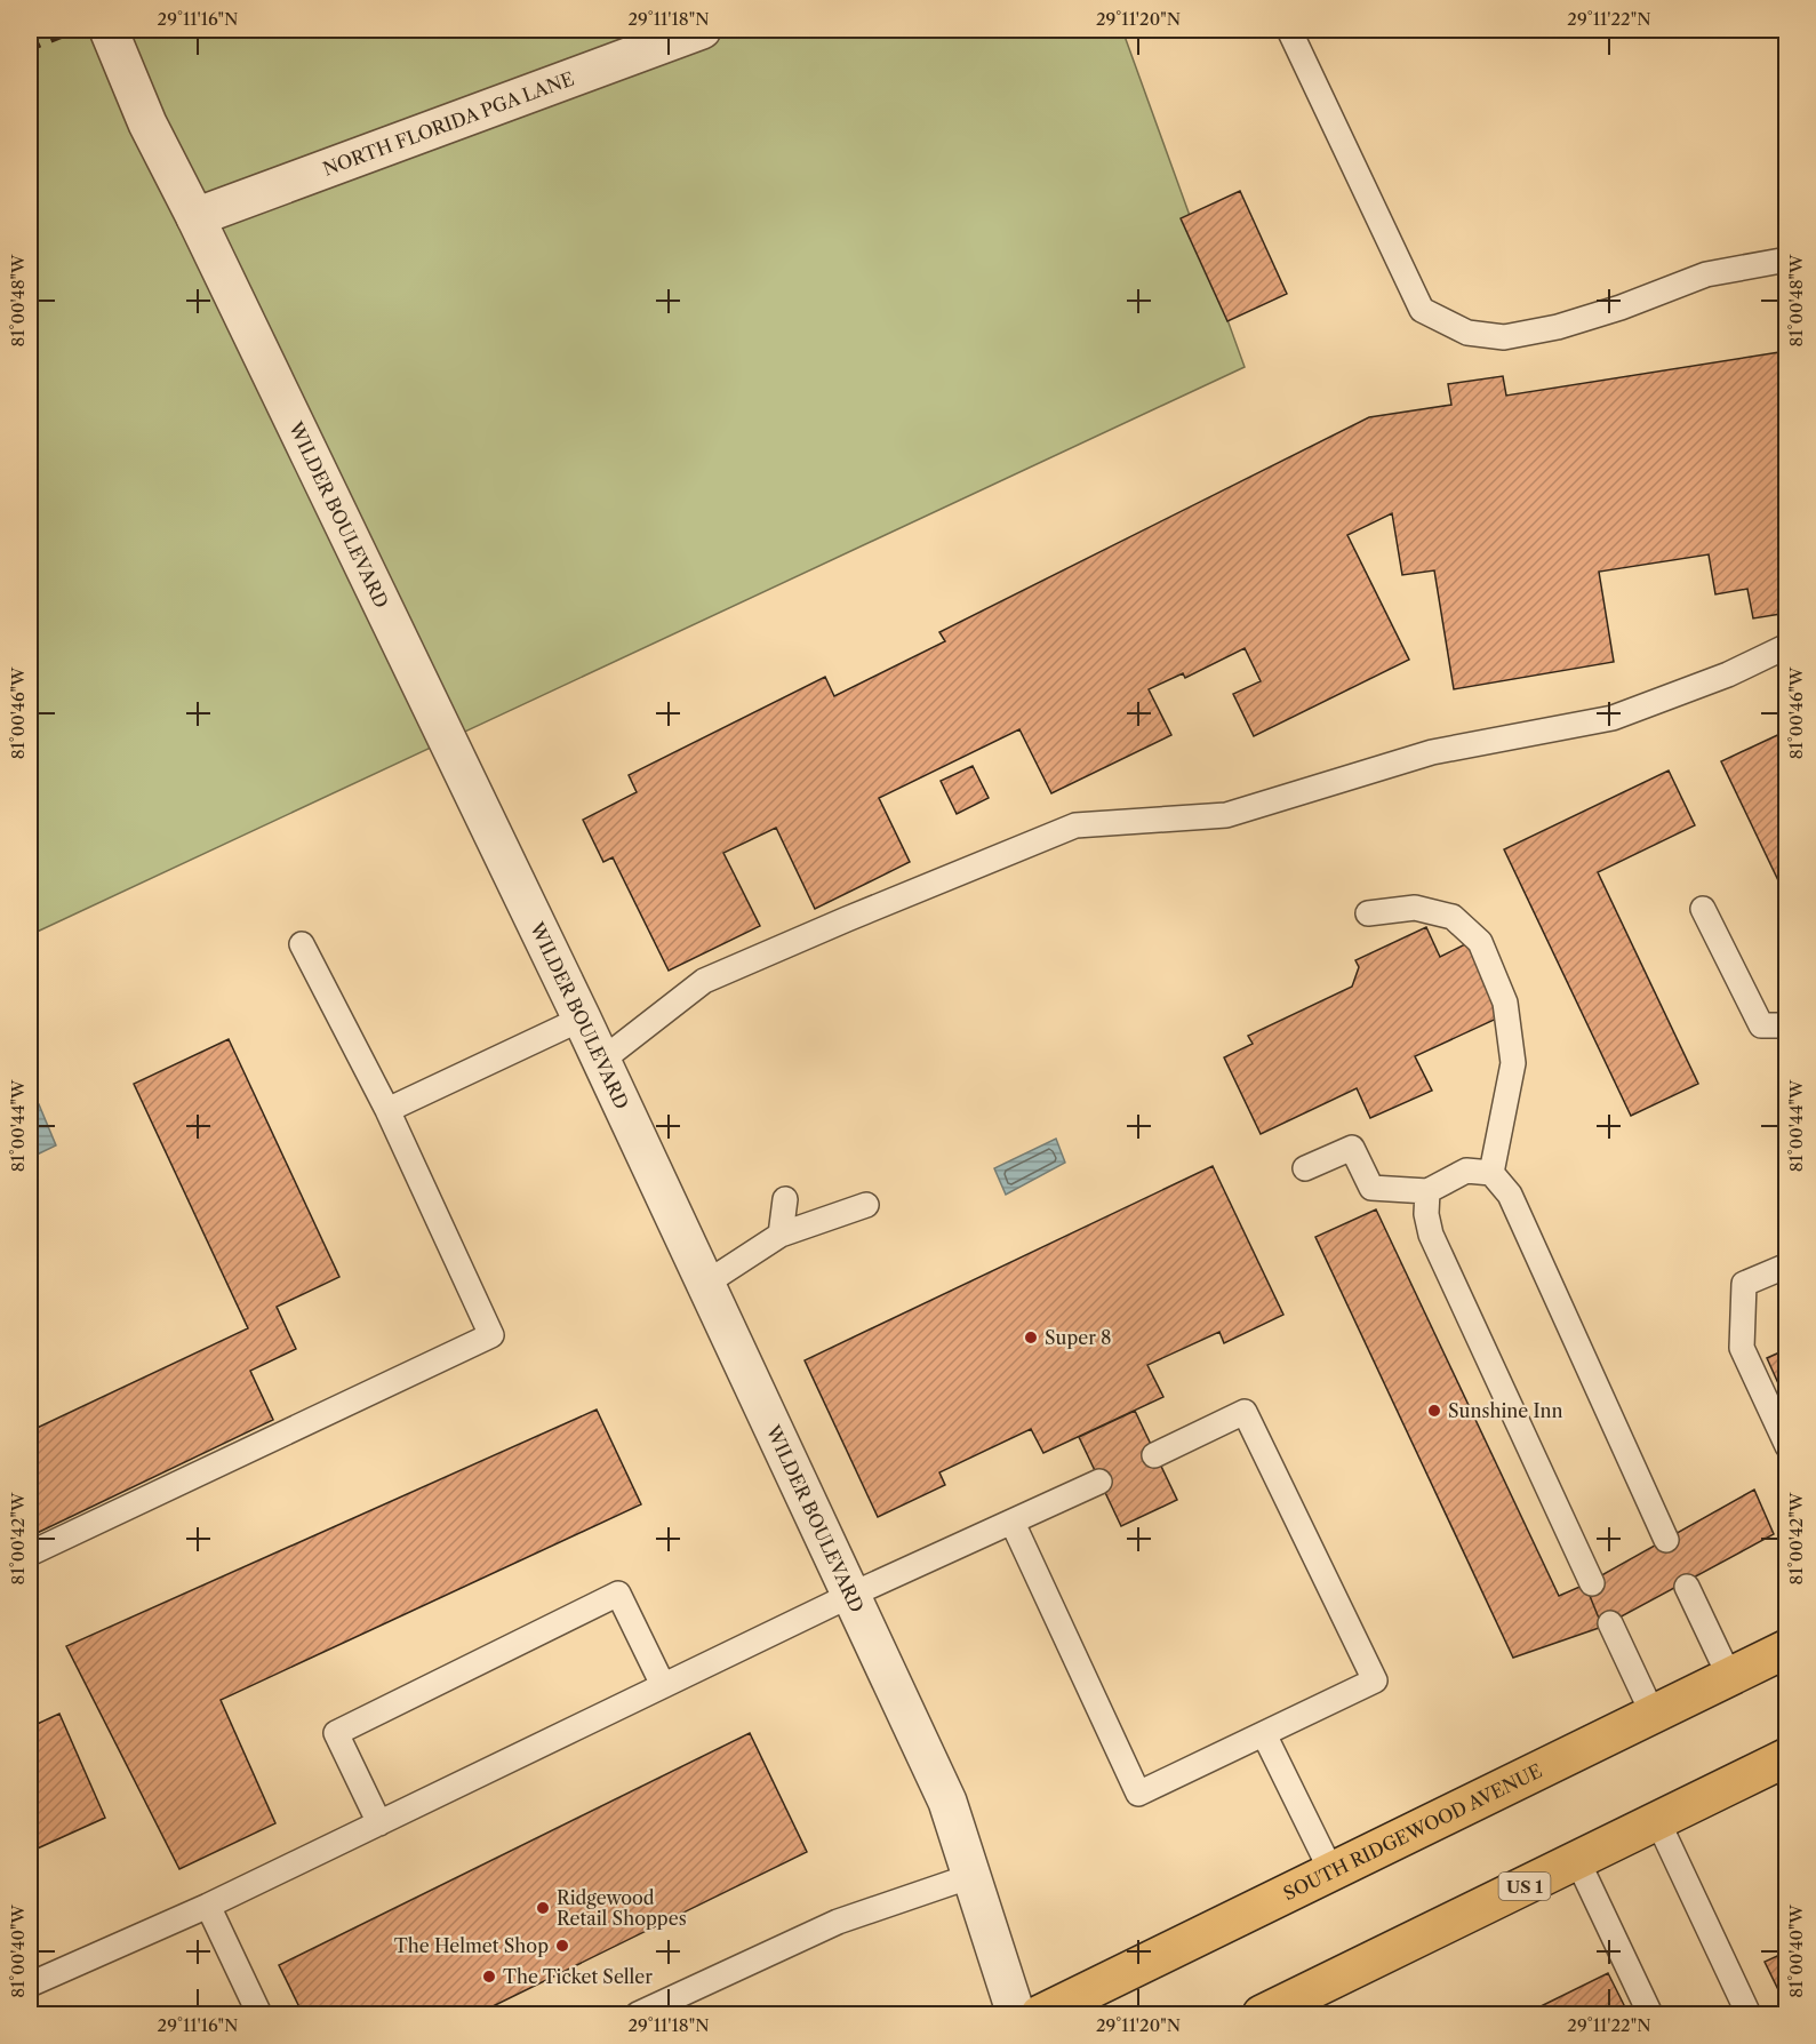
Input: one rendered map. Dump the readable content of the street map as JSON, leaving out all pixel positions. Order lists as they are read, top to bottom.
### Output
{
  "streets": {
    "main road": ["SOUTH RIDGEWOOD AVENUE", "US 1"],
    "street": ["NORTH FLORIDA PGA LANE", "WILDER BOULEVARD"]
  },
  "crossings": [
    ["NORTH FLORIDA PGA LANE", "WILDER BOULEVARD"]
  ],
  "places": [
    "Super 8",
    "Sunshine Inn",
    "Ridgewood Retail Shoppes",
    "The Helmet Shop",
    "The Ticket Seller"
  ],
  "coordinates": [
    "29°11'16\"N",
    "29°11'18\"N",
    "29°11'20\"N",
    "29°11'22\"N",
    "81°00'48\"W",
    "81°00'46\"W",
    "81°00'44\"W",
    "81°00'42\"W",
    "81°00'40\"W"
  ]
}
